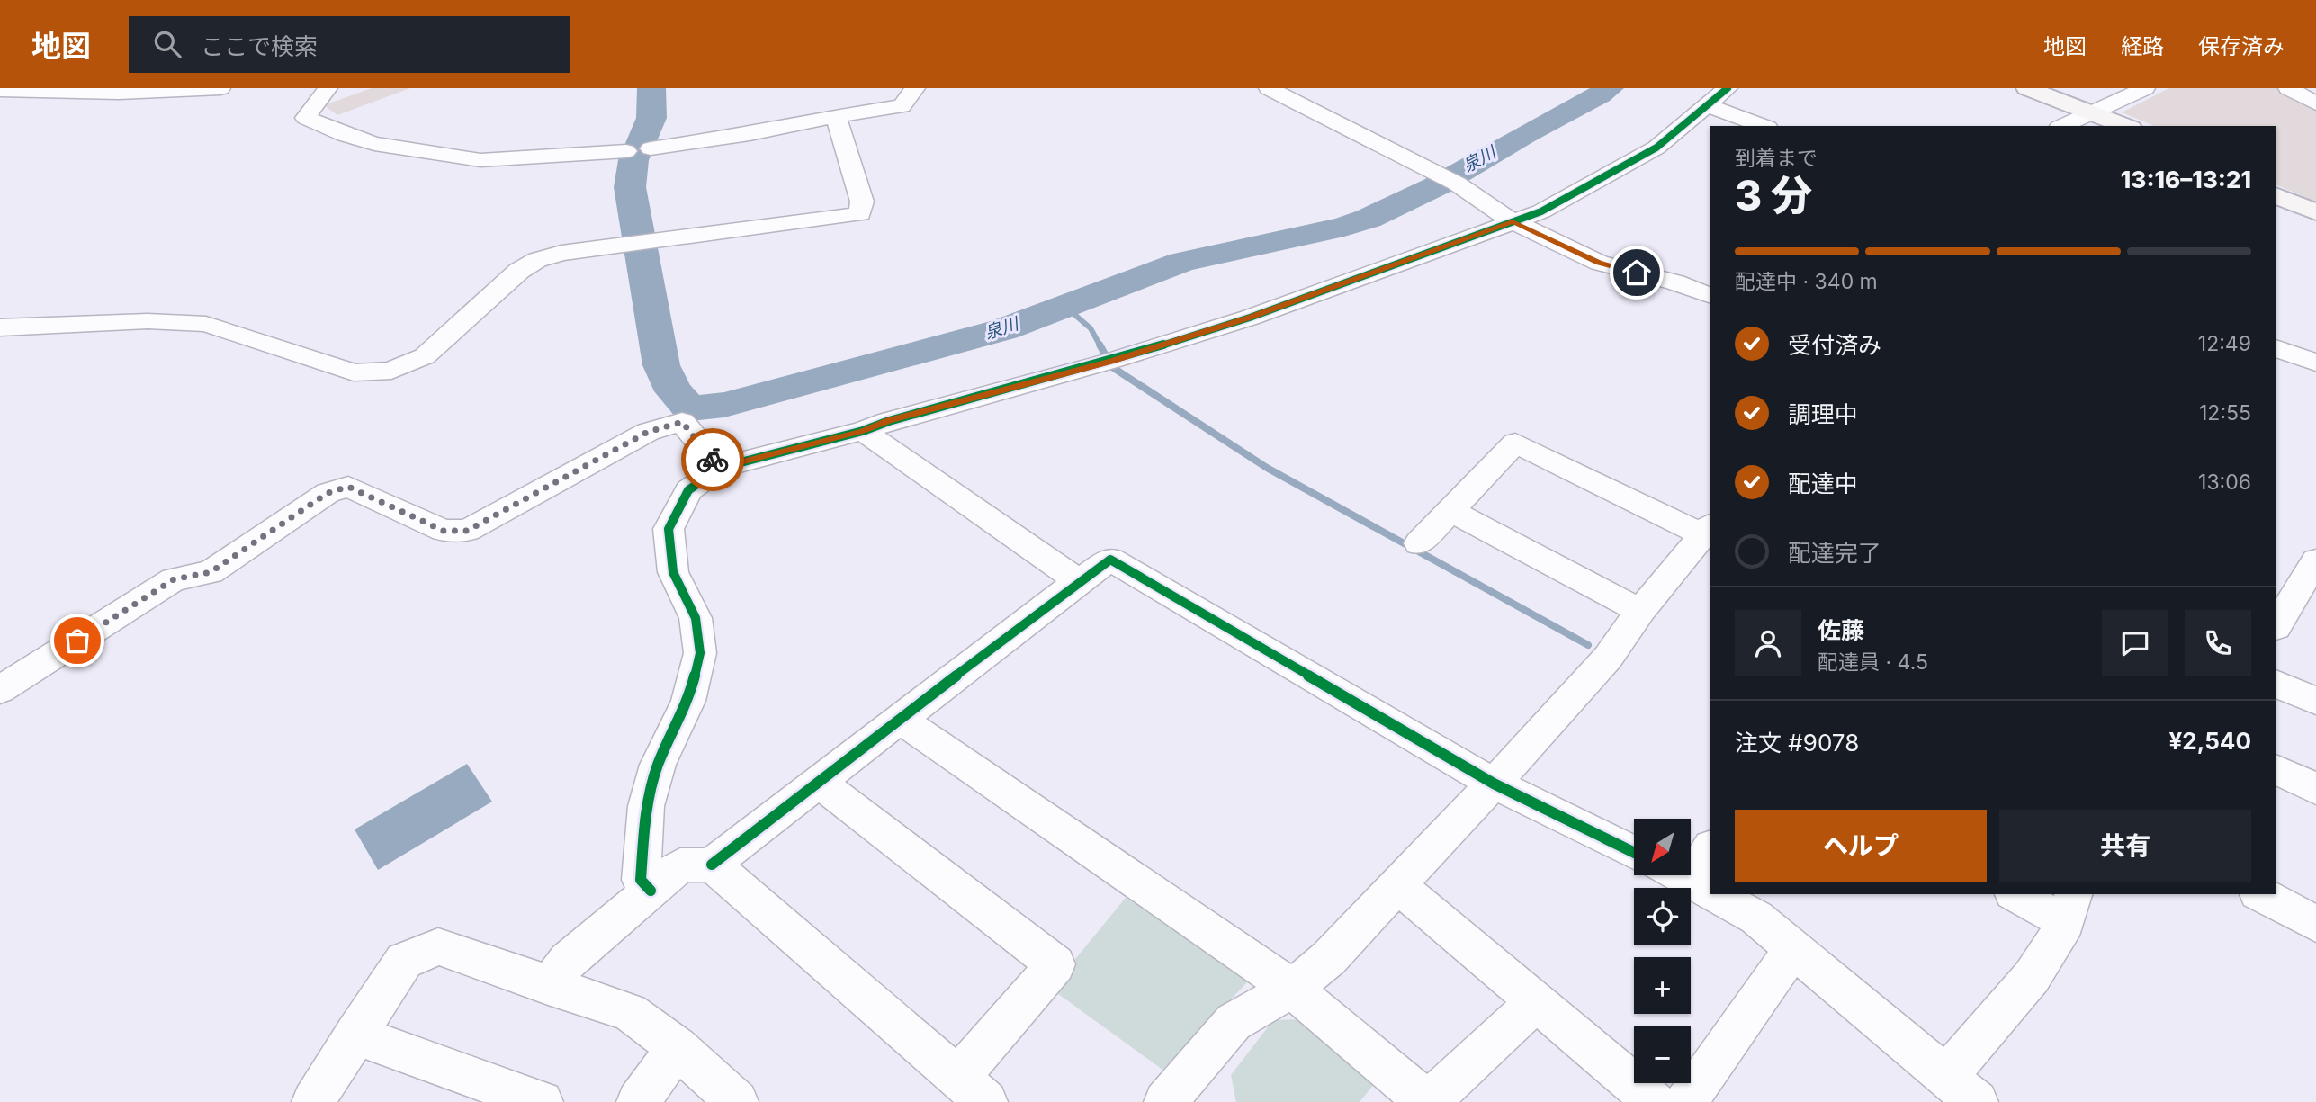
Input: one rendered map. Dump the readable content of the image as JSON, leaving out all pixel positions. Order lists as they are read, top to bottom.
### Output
{
  "water": ["泉川"],
  "north": "bottom left",
  "page": {
    "header": "地図",
    "search": "ここで検索",
    "nav": ["地図", "経路", "保存済み"],
    "heading": ["3 分", "到着まで", "13:16–13:21"],
    "panel": [
      "佐藤",
      "配達員 · 4.5",
      "注文 #9078",
      "¥2,540"
    ],
    "bar": "配達中 · 340 m",
    "list": [
      ["受付済み", "12:49"],
      ["調理中", "12:55"],
      ["配達中", "13:06"],
      "配達完了"
    ],
    "buttons": ["ヘルプ", "共有"],
    "map_buttons": ["+", "−"]
  }
}
